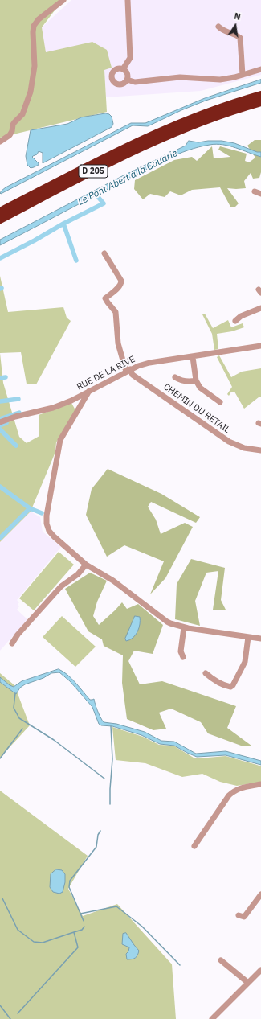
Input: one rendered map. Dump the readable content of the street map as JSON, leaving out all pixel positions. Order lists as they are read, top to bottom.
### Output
{
  "streets": {
    "highway": ["D 205"],
    "street": ["RUE DE LA RIVE", "CHEMIN DU RETAIL"]
  },
  "crossings": [
    ["RUE DE LA RIVE", "CHEMIN DU RETAIL"]
  ],
  "water": ["Le Pont Abert à la Coudrie"],
  "north": "top"
}
